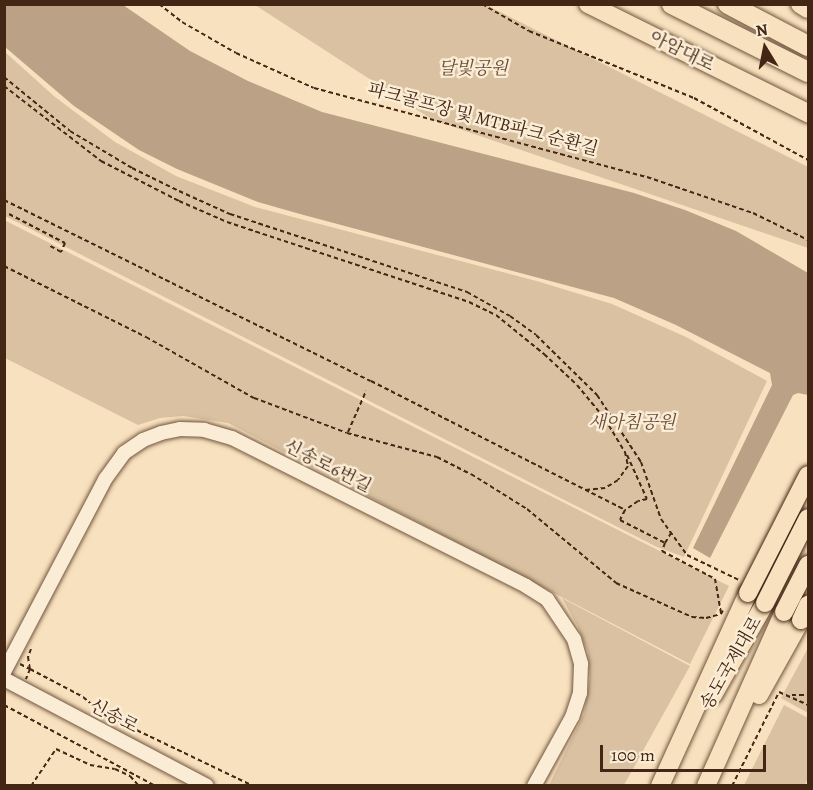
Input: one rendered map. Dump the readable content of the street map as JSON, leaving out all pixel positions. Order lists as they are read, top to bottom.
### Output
{
  "streets": {
    "highway": ["아암대로"],
    "main road": ["송도국제대로"],
    "street": ["신송로6번길", "신송로"],
    "path": ["파크골프장 및 MTB파크 순환길"]
  },
  "parks": ["달빛공원", "새아침공원"],
  "scale_bar": "100 m",
  "north": "top"
}
